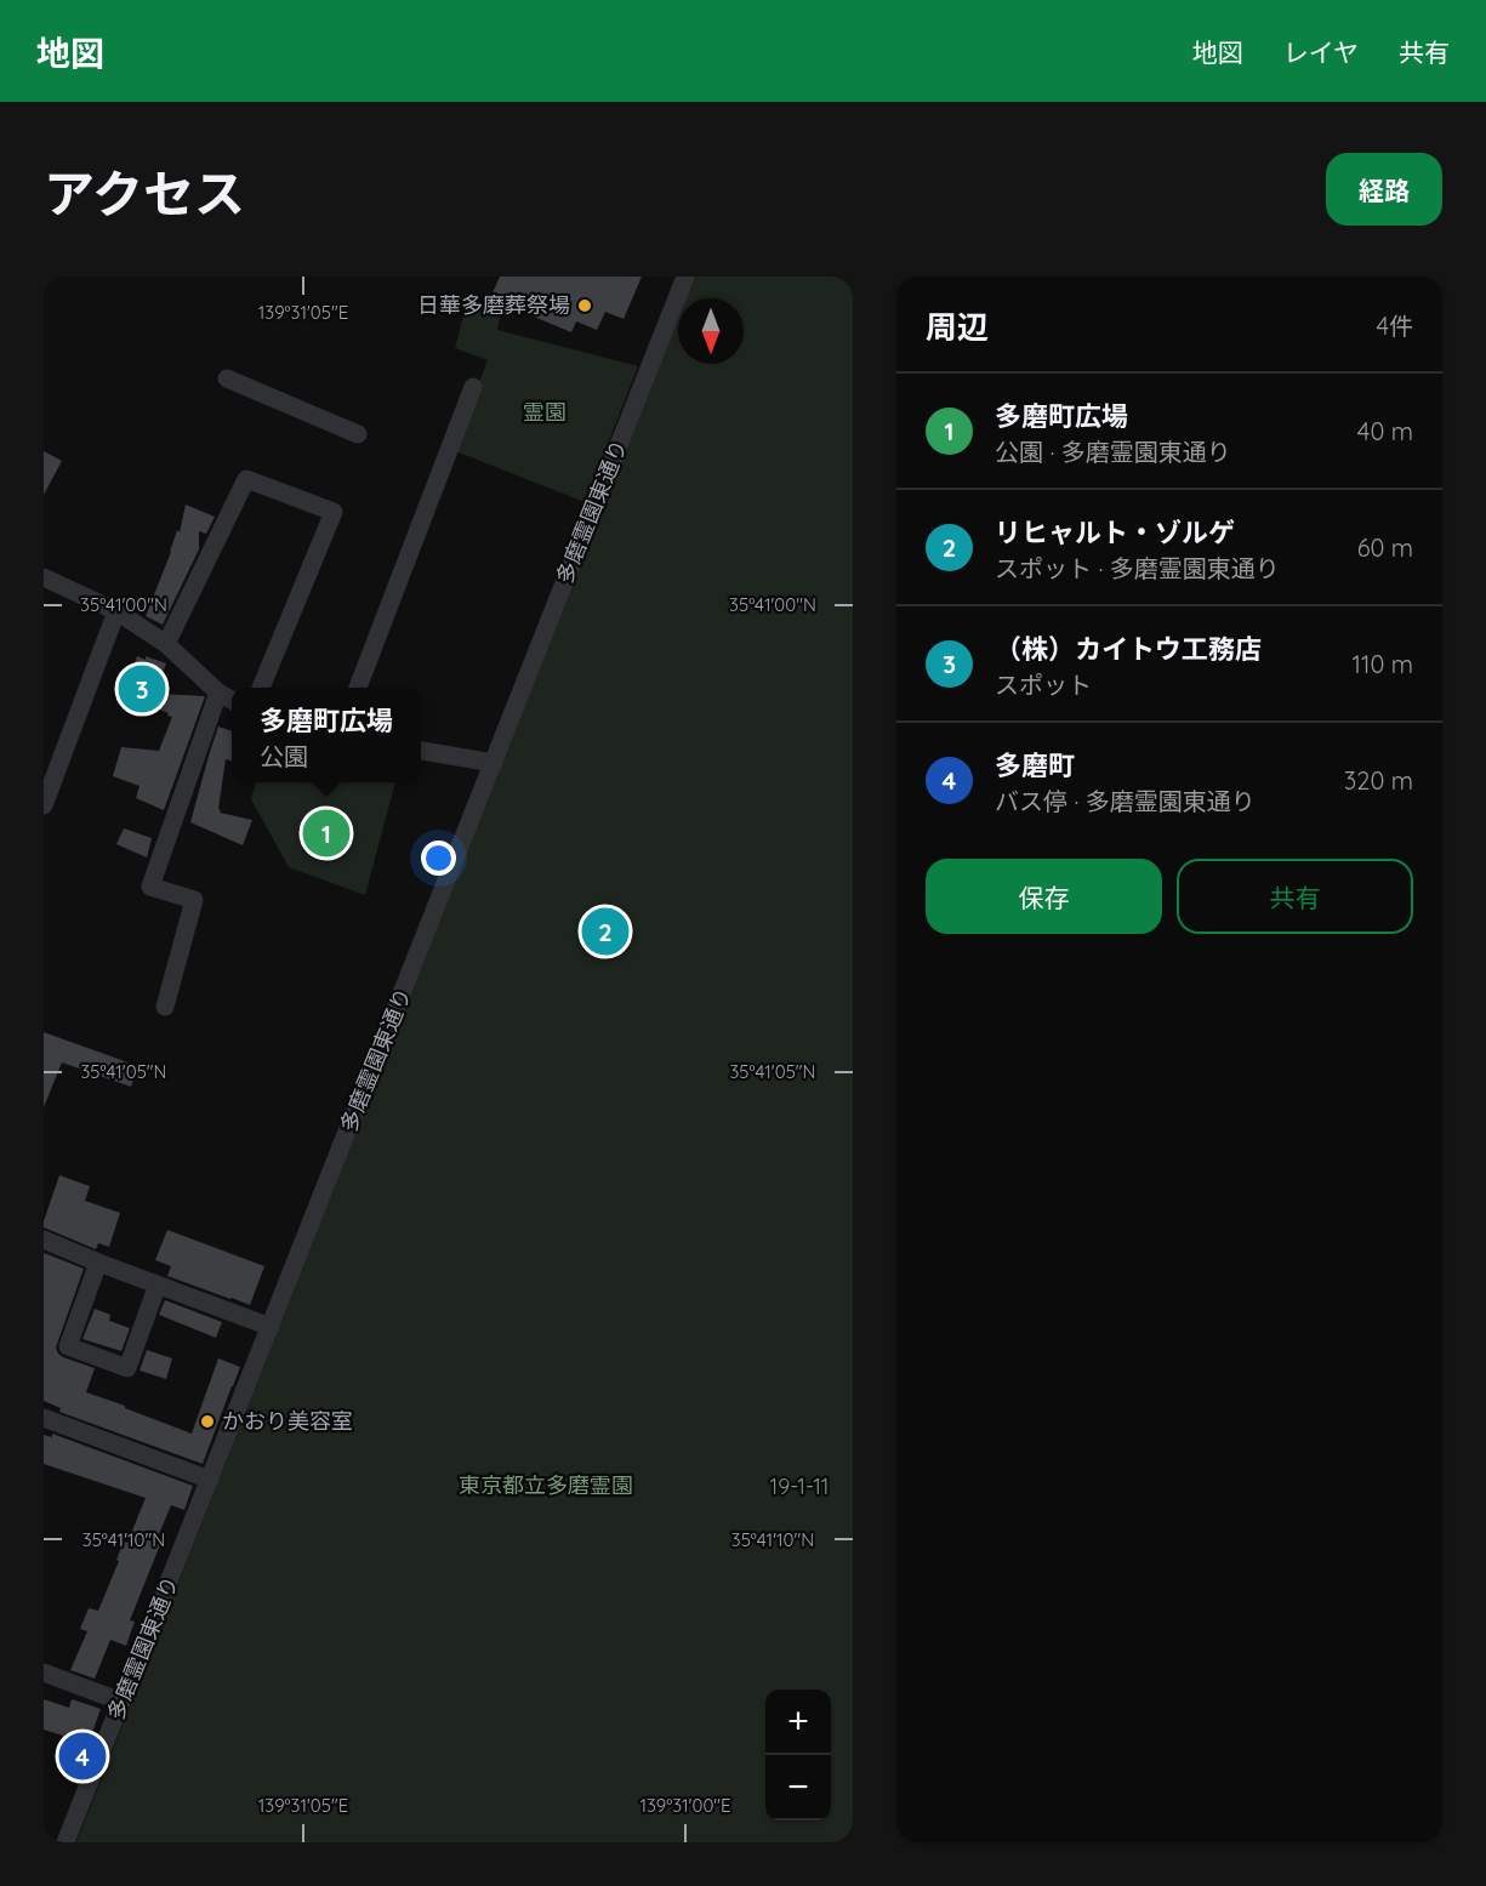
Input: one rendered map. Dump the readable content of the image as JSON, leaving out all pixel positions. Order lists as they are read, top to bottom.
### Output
{
  "streets": {
    "street": ["多磨霊園東通り"]
  },
  "parks": ["霊園", "東京都立多磨霊園", "19-1-11"],
  "places": ["日華多磨葬祭場", "かおり美容室"],
  "north": "bottom",
  "page": {
    "header": "地図",
    "nav": ["地図", "レイヤ", "共有"],
    "title": "アクセス",
    "buttons": [
      "経路",
      ["保存", "共有"]
    ],
    "heading": ["周辺", "4件"],
    "list": [
      {
        "mark": "1",
        "name": "多磨町広場",
        "note": "公園 · 多磨霊園東通り",
        "value": "40 m"
      },
      {
        "mark": "2",
        "name": "リヒャルト・ゾルゲ",
        "note": "スポット · 多磨霊園東通り",
        "value": "60 m"
      },
      {
        "mark": "3",
        "name": "（株）カイトウ工務店",
        "note": "スポット",
        "value": "110 m"
      },
      {
        "mark": "4",
        "name": "多磨町",
        "note": "バス停 · 多磨霊園東通り",
        "value": "320 m"
      }
    ],
    "pins": [
      "3",
      "1",
      "2",
      "4"
    ],
    "popup": ["多磨町広場", "公園"],
    "map_buttons": ["+", "−"]
  },
  "coordinates": [
    "139°31'05\"E",
    "35°41'00\"N",
    "35°41'05\"N",
    "35°41'10\"N",
    "139°31'00\"E"
  ]
}
